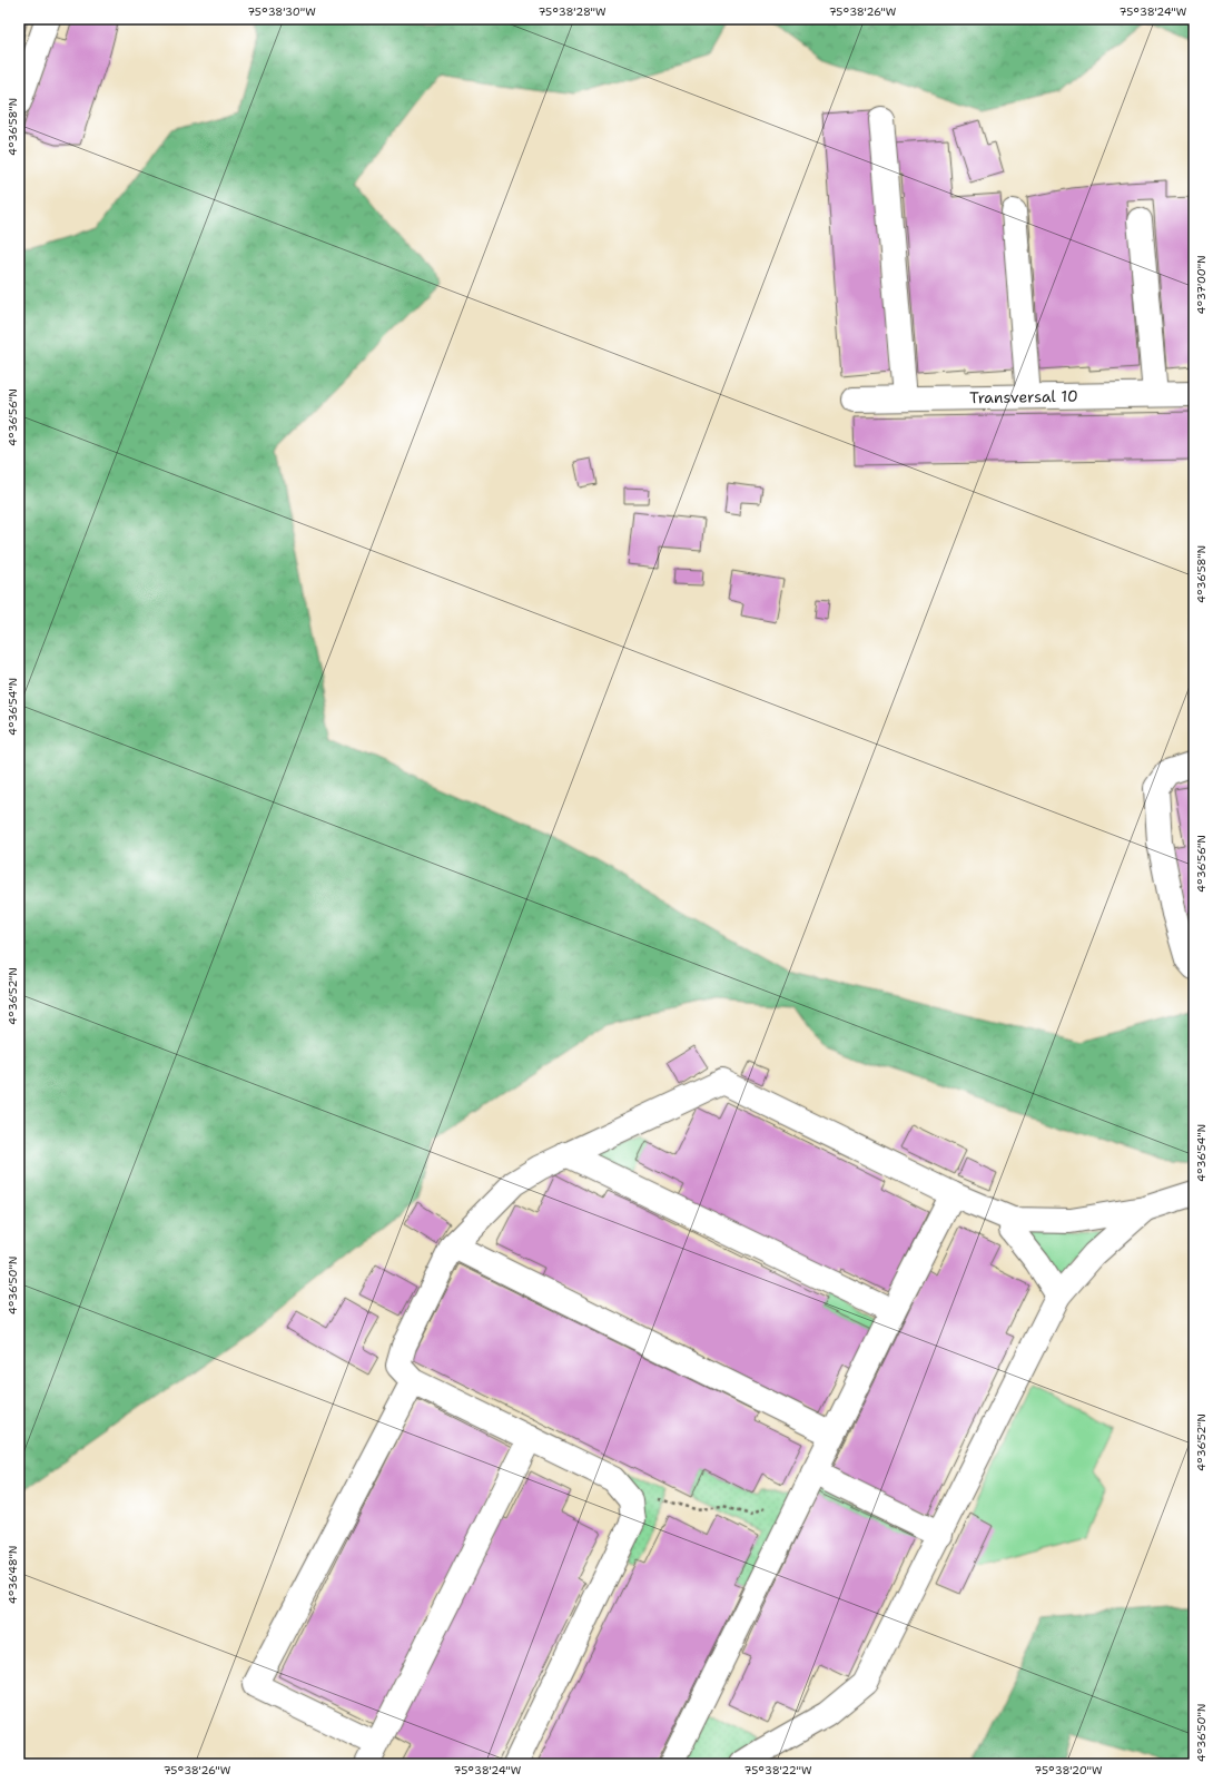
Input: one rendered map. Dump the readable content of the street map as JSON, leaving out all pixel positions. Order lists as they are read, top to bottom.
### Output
{
  "streets": {
    "street": ["Transversal 10"]
  },
  "coordinates": [
    "75°38'30\"W",
    "75°38'28\"W",
    "75°38'26\"W",
    "75°38'24\"W",
    "4°36'58\"N",
    "4°37'00\"N",
    "4°36'56\"N",
    "4°36'54\"N",
    "4°36'52\"N",
    "4°36'50\"N",
    "4°36'48\"N",
    "75°38'22\"W",
    "75°38'20\"W"
  ]
}
